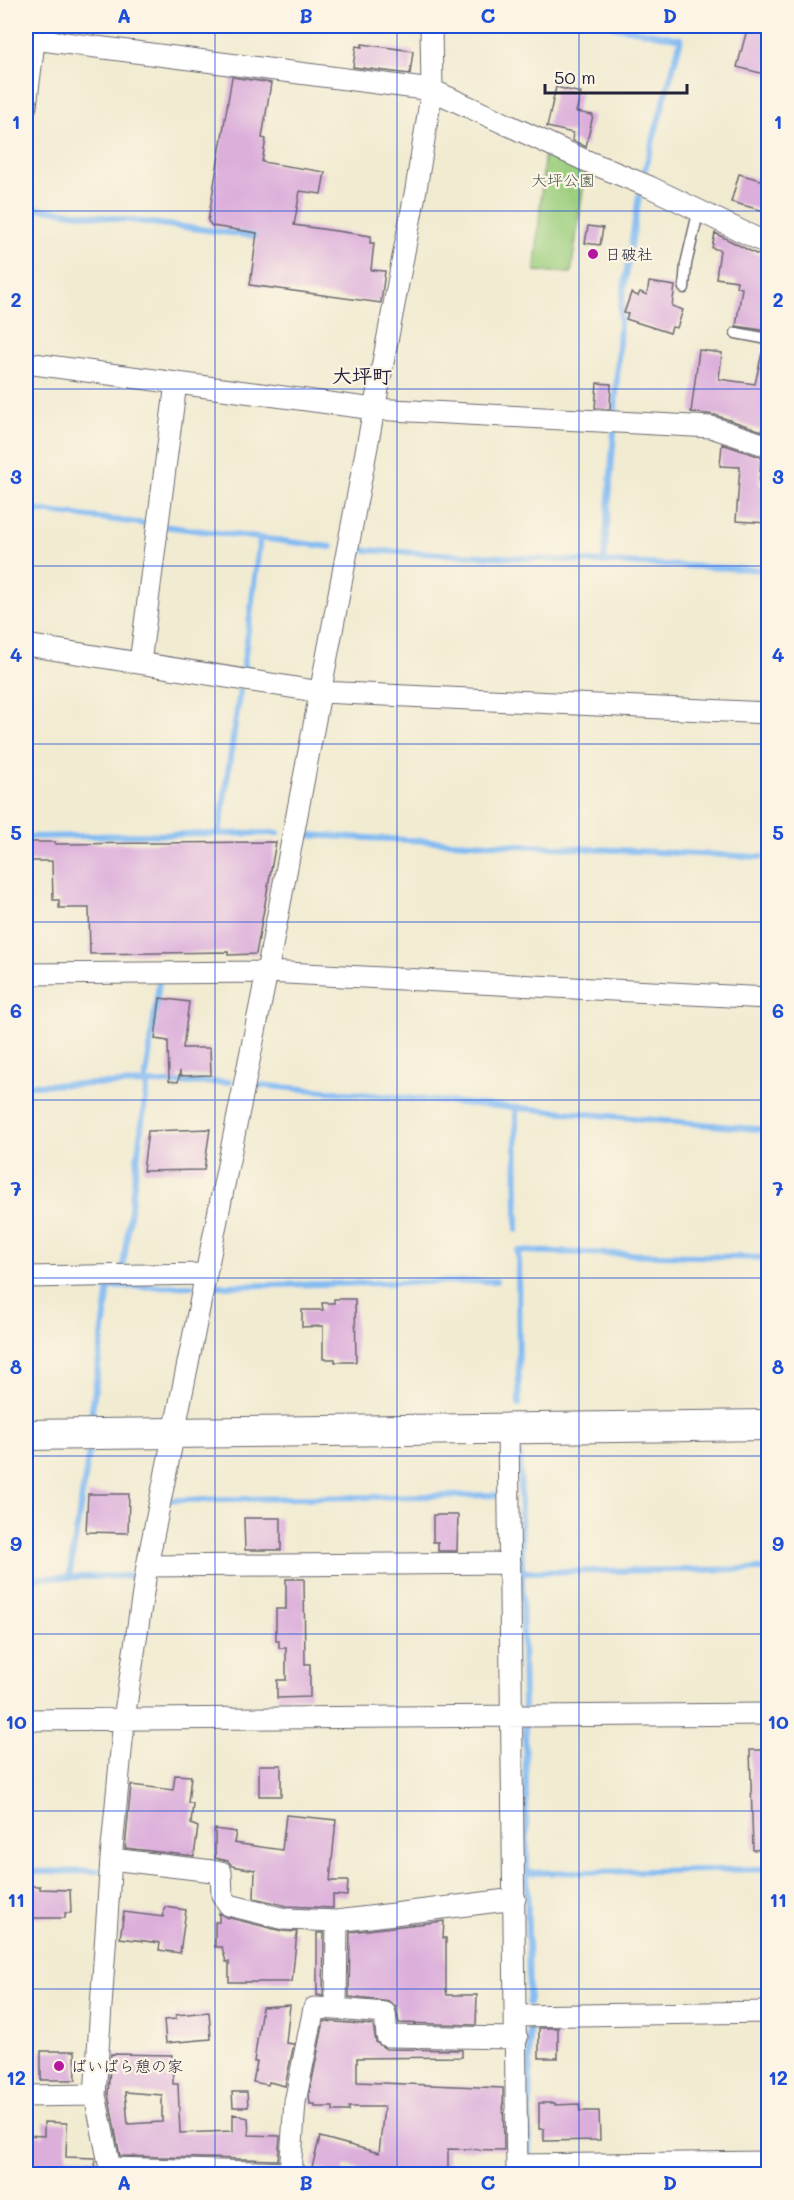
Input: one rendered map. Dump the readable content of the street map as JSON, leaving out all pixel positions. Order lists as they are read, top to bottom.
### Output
{
  "districts": ["大坪町"],
  "parks": ["大坪公園"],
  "places": ["日破社", "ばいばら憩の家"],
  "scale_bar": "50 m",
  "grid": {
    "columns": [
      "A",
      "B",
      "C",
      "D"
    ],
    "rows": [
      "1",
      "2",
      "3",
      "4",
      "5",
      "6",
      "7",
      "8",
      "9",
      "10",
      "11",
      "12"
    ]
  }
}
